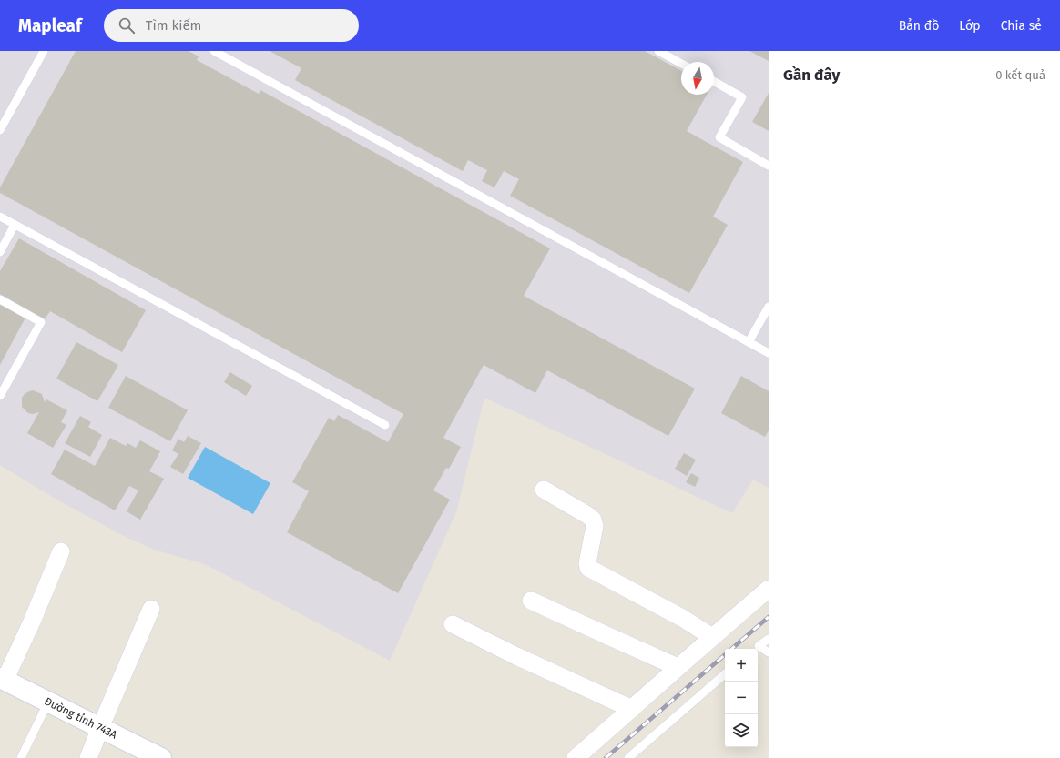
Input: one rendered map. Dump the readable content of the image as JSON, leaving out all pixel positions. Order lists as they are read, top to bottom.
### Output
{
  "streets": {
    "main road": ["Đường tỉnh 743A"]
  },
  "north": "bottom",
  "page": {
    "header": "Mapleaf",
    "search": "Tìm kiếm",
    "nav": ["Bản đồ", "Lớp", "Chia sẻ"],
    "heading": ["Gần đây", "0 kết quả"],
    "map_buttons": ["+", "−"]
  }
}
